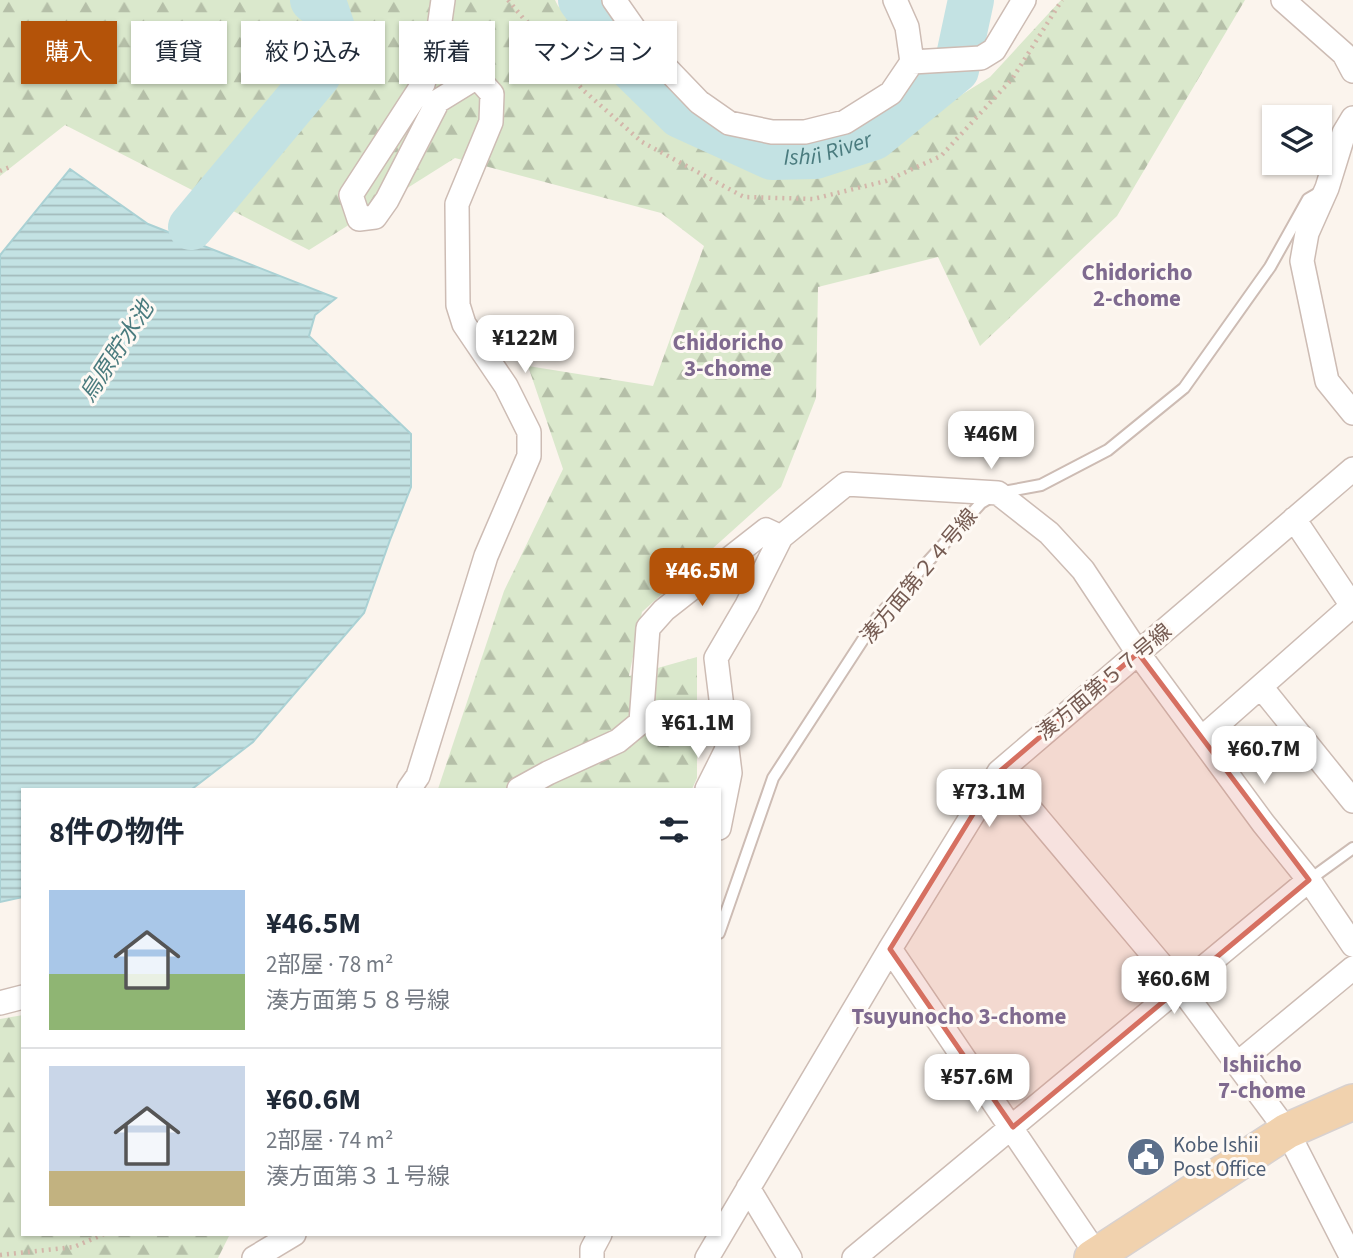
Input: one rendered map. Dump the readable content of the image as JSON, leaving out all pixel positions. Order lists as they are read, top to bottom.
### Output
{
  "streets": {
    "street": ["湊方面第５７号線"],
    "lane": ["湊方面第２４号線"]
  },
  "districts": [
    "Chidoricho 2-chome",
    "Chidoricho 3-chome",
    "Tsuyunocho 3-chome",
    "Ishiicho 7-chome"
  ],
  "water": ["Ishii River", "烏原貯水池"],
  "places": {
    "public building": ["Kobe Ishii Post Office"]
  },
  "page": {
    "chip": [
      "購入",
      "賃貸",
      "絞り込み",
      "新着",
      "マンション"
    ],
    "price": [
      "¥122M",
      "¥46M",
      "¥46.5M",
      "¥61.1M",
      "¥60.7M",
      "¥73.1M",
      "¥60.6M",
      "¥57.6M"
    ],
    "heading": "8件の物件",
    "list": [
      {
        "name": "¥46.5M",
        "note": "2部屋 · 78 m² · 湊方面第５８号線"
      },
      {
        "name": "¥60.6M",
        "note": "2部屋 · 74 m² · 湊方面第３１号線"
      }
    ]
  }
}
